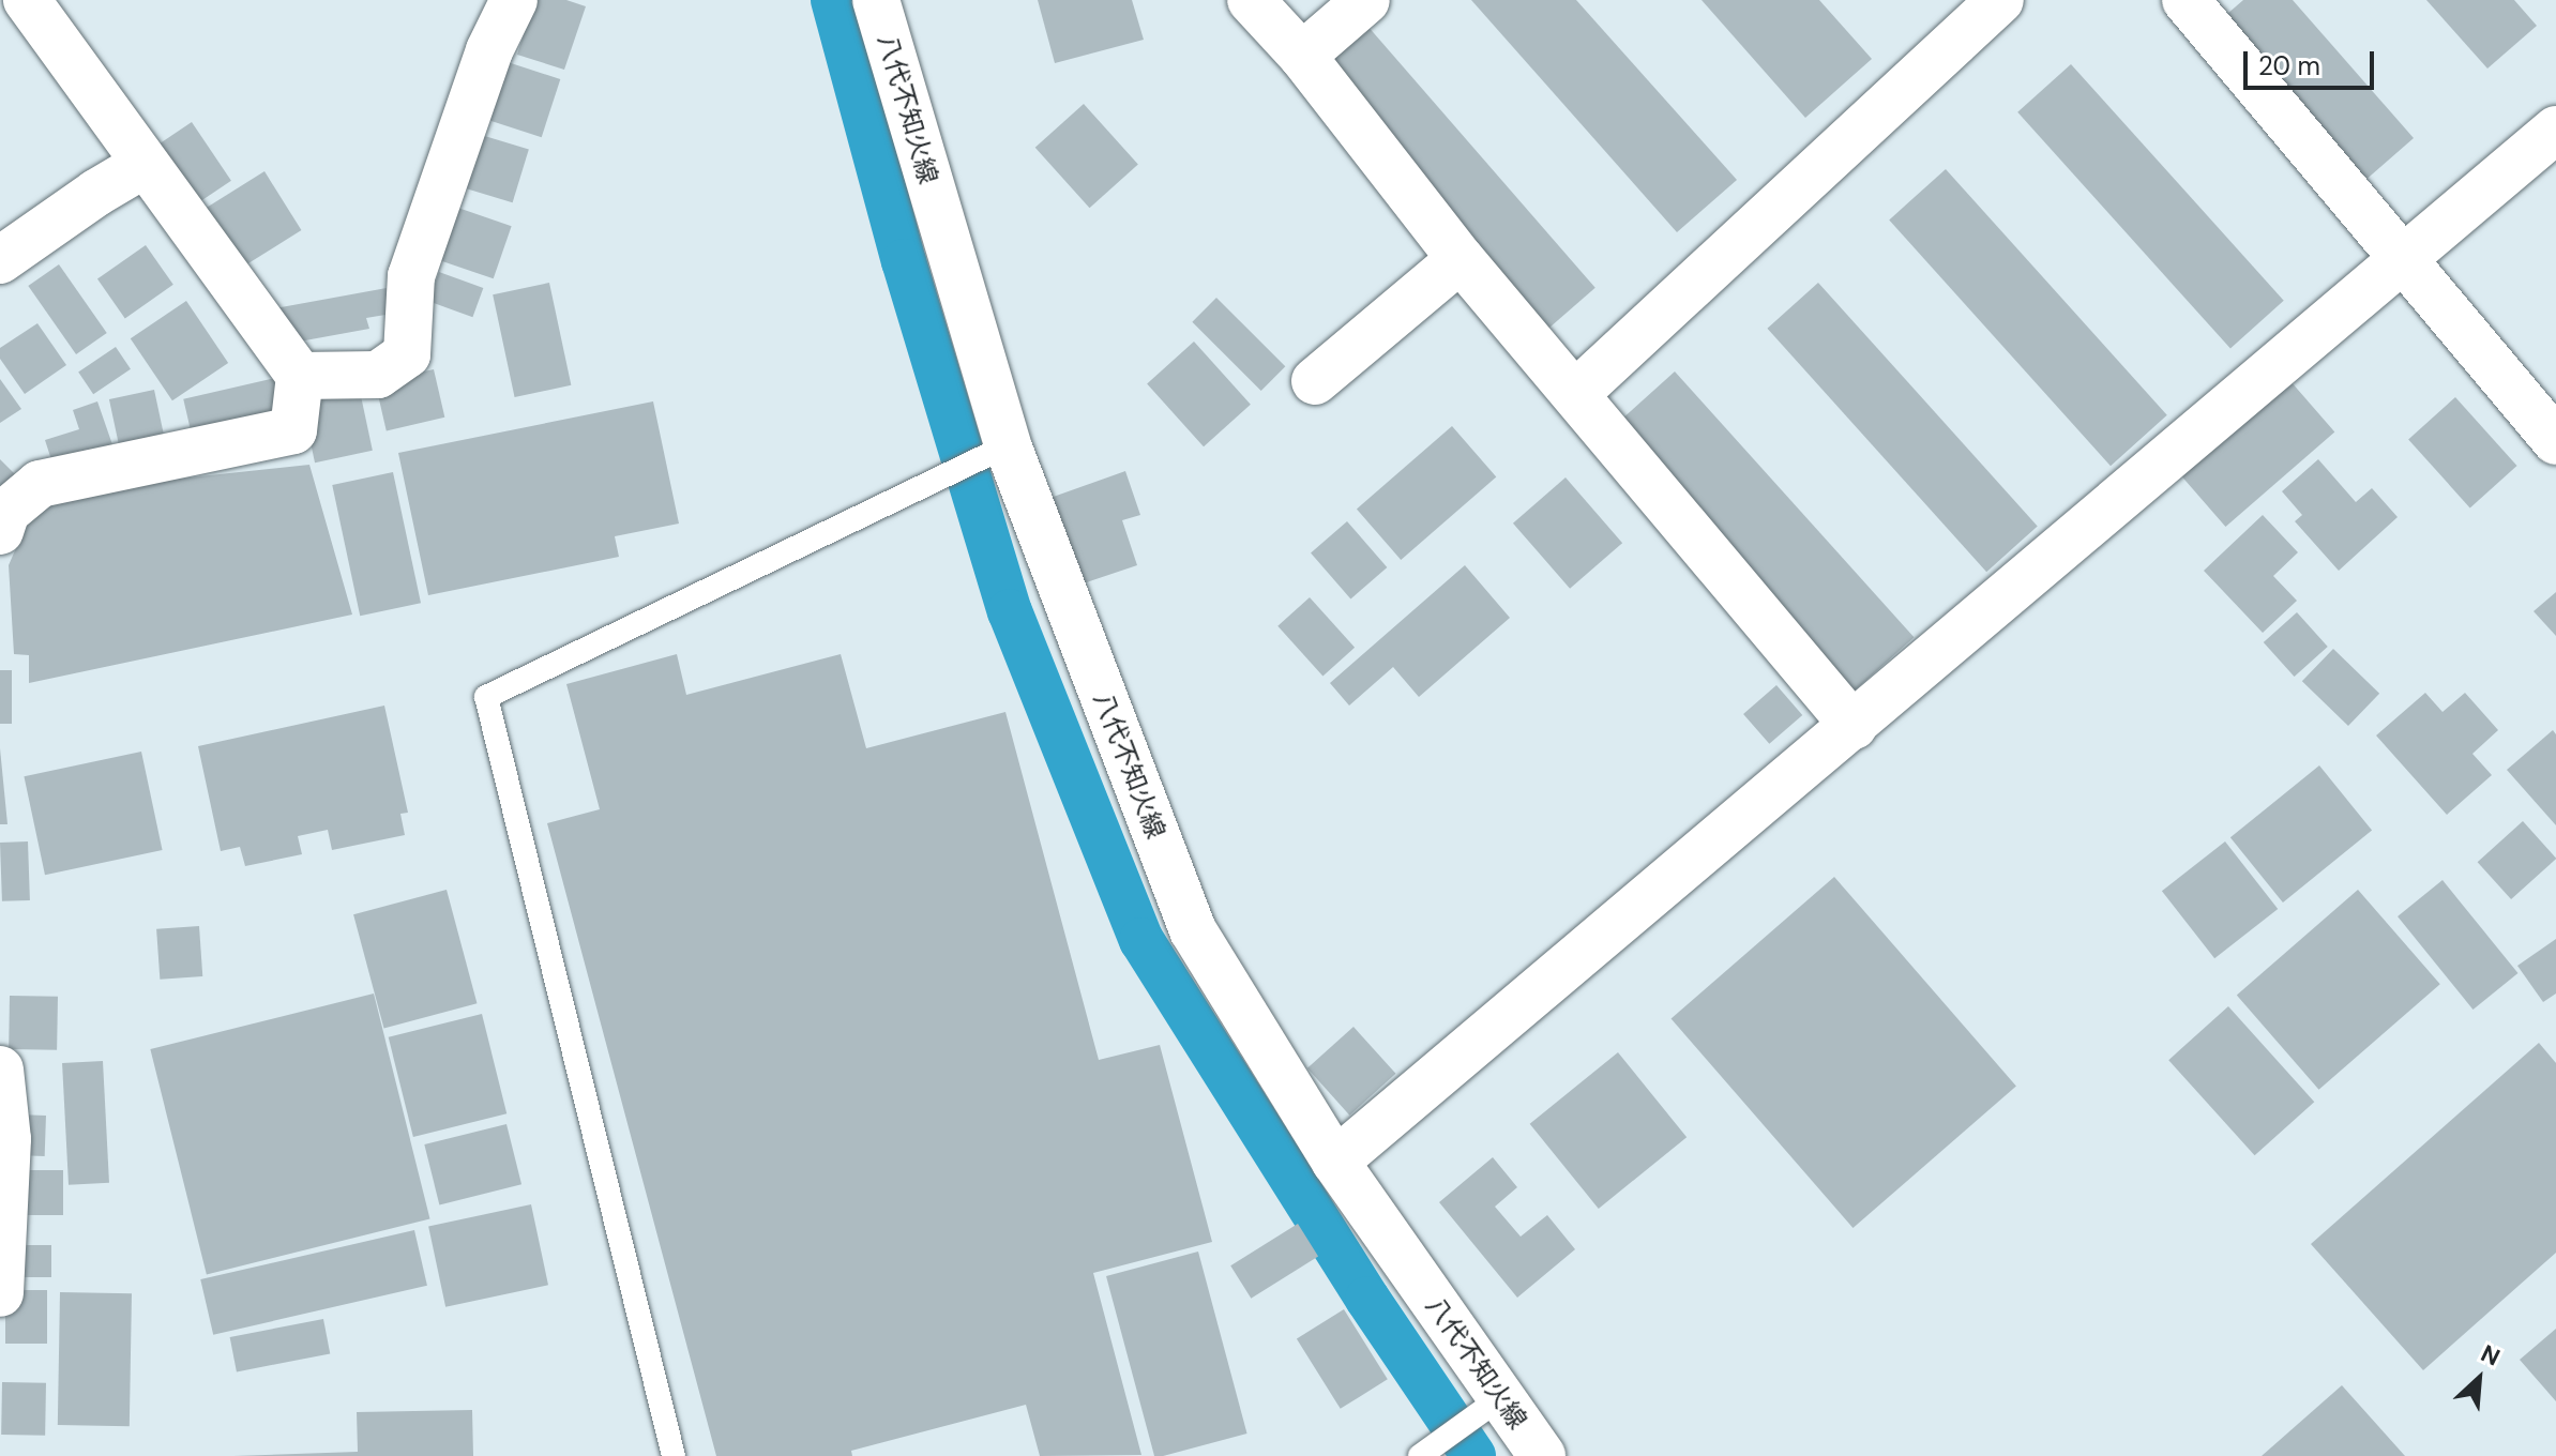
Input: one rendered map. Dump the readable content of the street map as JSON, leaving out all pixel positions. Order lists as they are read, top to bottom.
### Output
{
  "streets": {
    "street": ["八代不知火線"]
  },
  "scale_bar": "20 m",
  "north": "top right"
}
